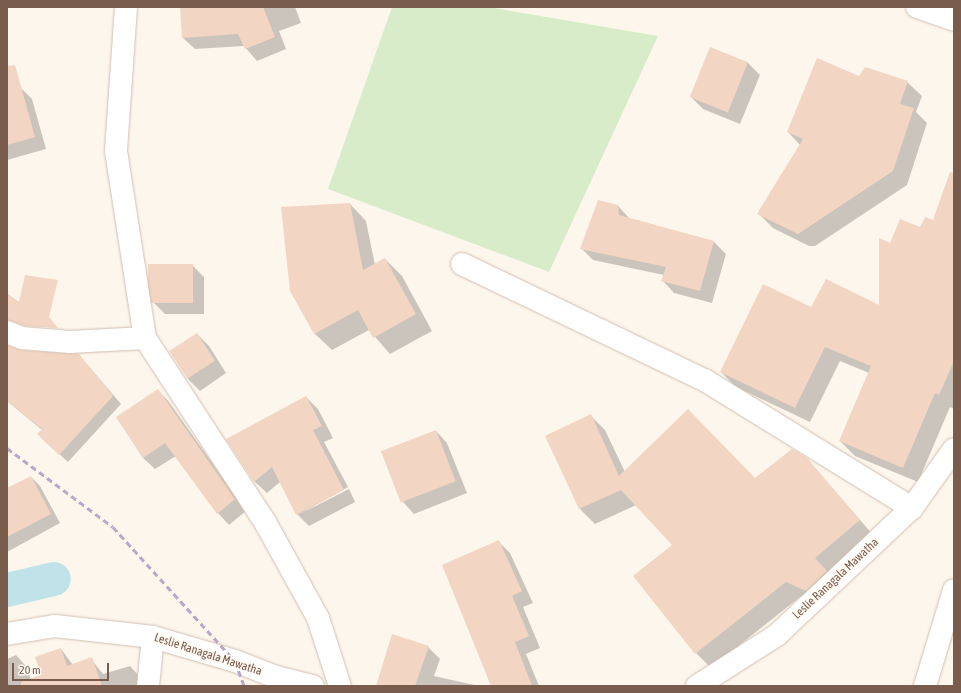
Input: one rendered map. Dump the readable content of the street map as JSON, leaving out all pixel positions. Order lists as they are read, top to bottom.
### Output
{
  "streets": {
    "street": ["Leslie Ranagala Mawatha"]
  },
  "scale_bar": "20 m"
}
